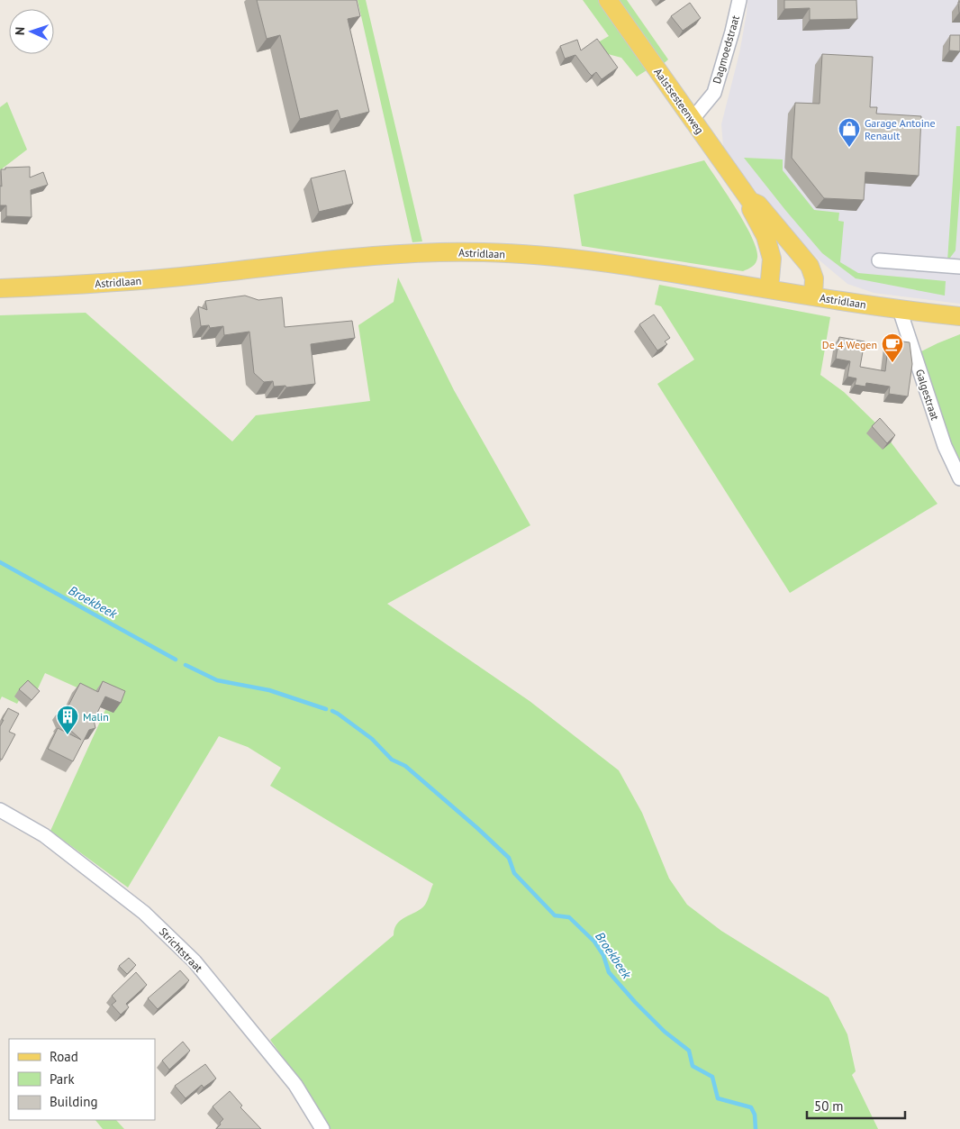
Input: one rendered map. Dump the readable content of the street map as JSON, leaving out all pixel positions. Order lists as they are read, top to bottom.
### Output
{
  "streets": {
    "main road": ["Aalstsesteenweg", "Astridlaan"],
    "street": ["Dagmoedstraat", "Galgestraat", "Strichtstraat"]
  },
  "crossings": [
    ["Dagmoedstraat", "Aalstsesteenweg"],
    ["Aalstsesteenweg", "Astridlaan"],
    ["Astridlaan", "Galgestraat"]
  ],
  "water": ["Broekbeek"],
  "places": {
    "shop": ["Garage Antoine Renault"],
    "cafe": ["De 4 Wegen"],
    "building": ["Malin"]
  },
  "legend": ["Road", "Park", "Building"],
  "scale_bar": "50 m",
  "north": "left"
}
